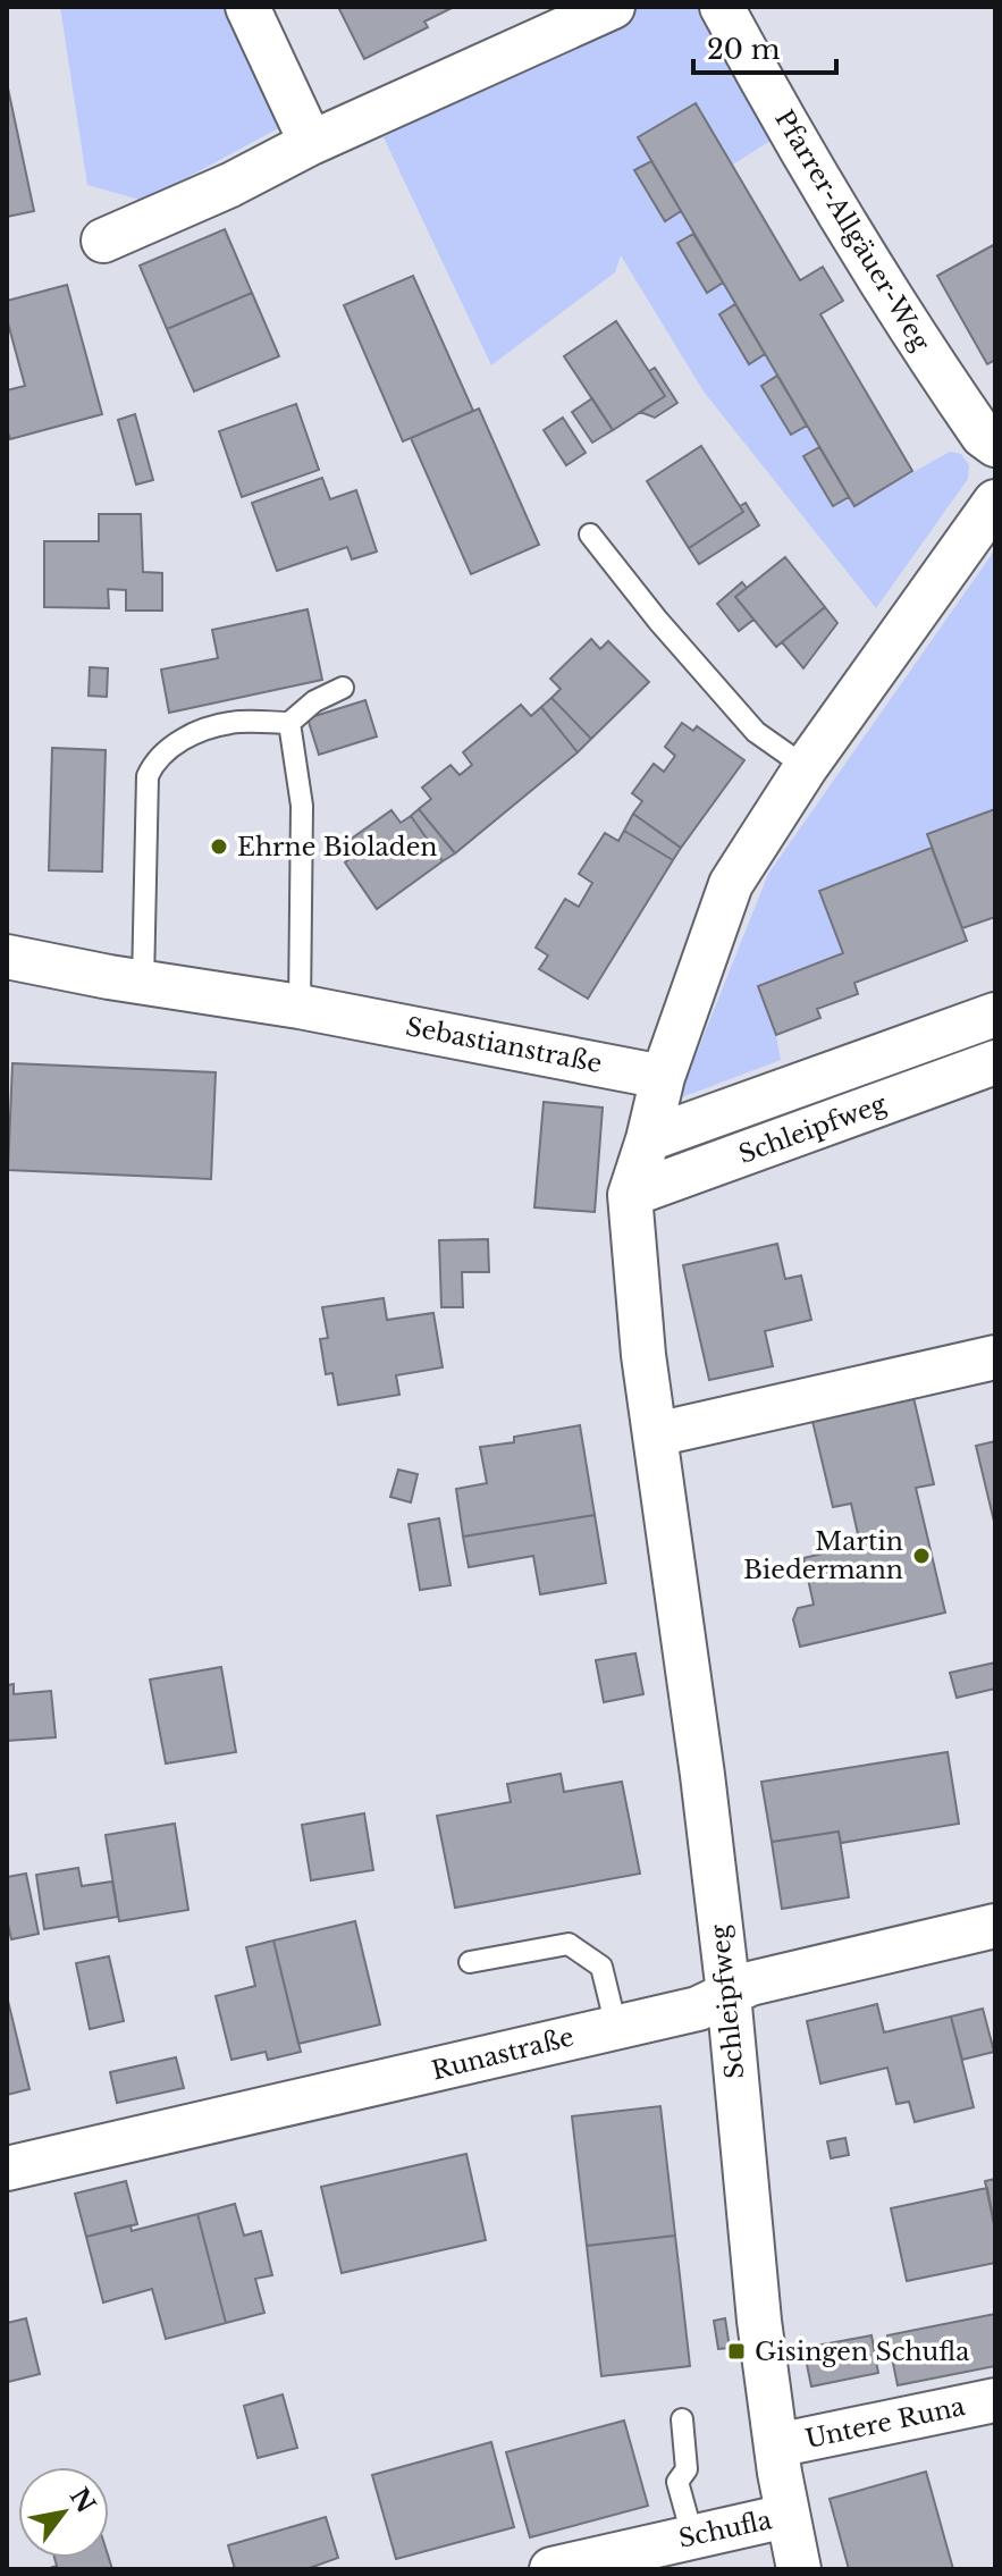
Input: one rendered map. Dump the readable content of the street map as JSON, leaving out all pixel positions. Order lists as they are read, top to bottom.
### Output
{
  "streets": {
    "street": [
      "Pfarrer-Allgäuer-Weg",
      "Sebastianstraße",
      "Schleipfweg",
      "Runastraße",
      "Untere Runa",
      "Schufla"
    ]
  },
  "crossings": [
    ["Sebastianstraße", "Schleipfweg"],
    ["Schleipfweg", "Runastraße"],
    ["Schleipfweg", "Untere Runa"],
    ["Schleipfweg", "Schufla"]
  ],
  "places": {
    "other": ["Ehrne Bioladen", "Martin Biedermann"],
    "transit": ["Gisingen Schufla"]
  },
  "scale_bar": "20 m",
  "north": "top right"
}
